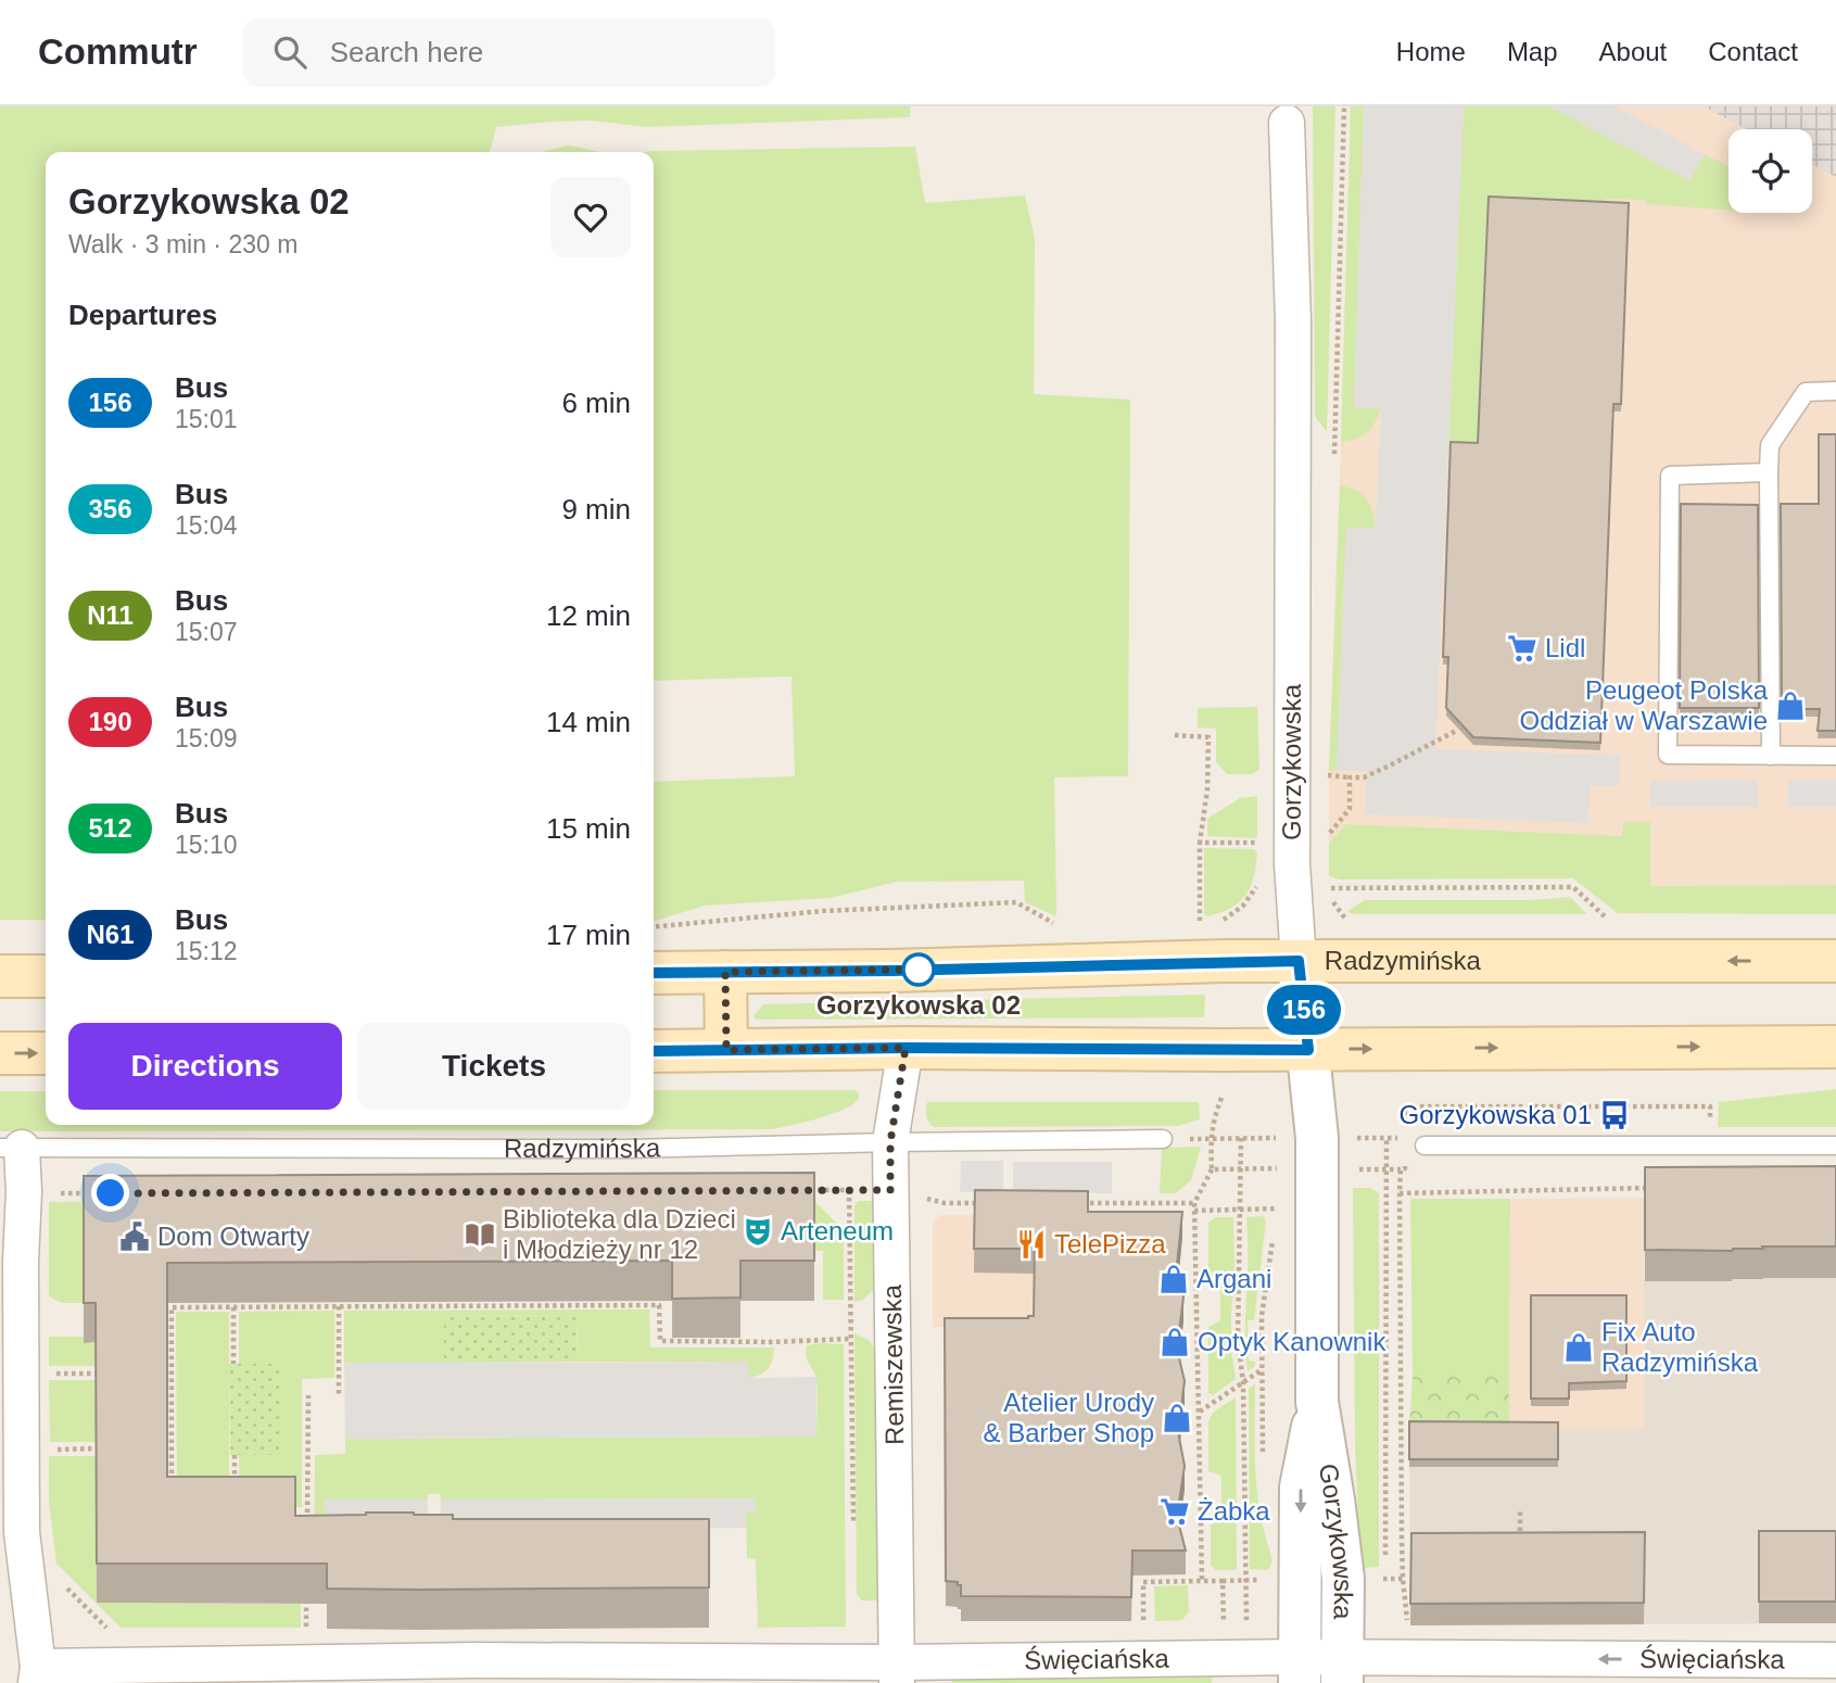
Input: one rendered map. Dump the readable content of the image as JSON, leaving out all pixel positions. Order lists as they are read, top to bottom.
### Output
{
  "streets": {
    "main road": ["Radzymińska"],
    "street": ["Gorzykowska", "Remiszewska", "Święciańska"]
  },
  "crossings": [
    ["Gorzykowska", "Radzymińska"],
    ["Gorzykowska", "Święciańska"],
    ["Radzymińska", "Remiszewska"],
    ["Remiszewska", "Święciańska"]
  ],
  "places": {
    "supermarket": ["Lidl", "Żabka"],
    "shop": [
      "Peugeot Polska Oddział w Warszawie",
      "Argani",
      "Optyk Kanownik",
      "Fix Auto Radzymińska",
      "Atelier Urody & Barber Shop"
    ],
    "other": ["Gorzykowska 02"],
    "bus stop": ["Gorzykowska 01"],
    "theatre": ["Arteneum"],
    "library": ["Biblioteka dla Dzieci i Młodzieży nr 12"],
    "public building": ["Dom Otwarty"],
    "restaurant": ["TelePizza"]
  },
  "lines": ["bus line 156"],
  "page": {
    "header": "Commutr",
    "search": "Search here",
    "nav": [
      "Home",
      "Map",
      "About",
      "Contact"
    ],
    "on_map": "156",
    "heading": [
      ["Gorzykowska 02", "Walk · 3 min · 230 m"],
      "Departures"
    ],
    "list": [
      {
        "mark": "156",
        "name": "Bus",
        "note": "15:01",
        "value": "6 min"
      },
      {
        "mark": "356",
        "name": "Bus",
        "note": "15:04",
        "value": "9 min"
      },
      {
        "mark": "N11",
        "name": "Bus",
        "note": "15:07",
        "value": "12 min"
      },
      {
        "mark": "190",
        "name": "Bus",
        "note": "15:09",
        "value": "14 min"
      },
      {
        "mark": "512",
        "name": "Bus",
        "note": "15:10",
        "value": "15 min"
      },
      {
        "mark": "N61",
        "name": "Bus",
        "note": "15:12",
        "value": "17 min"
      }
    ],
    "buttons": ["Directions", "Tickets"]
  }
}
